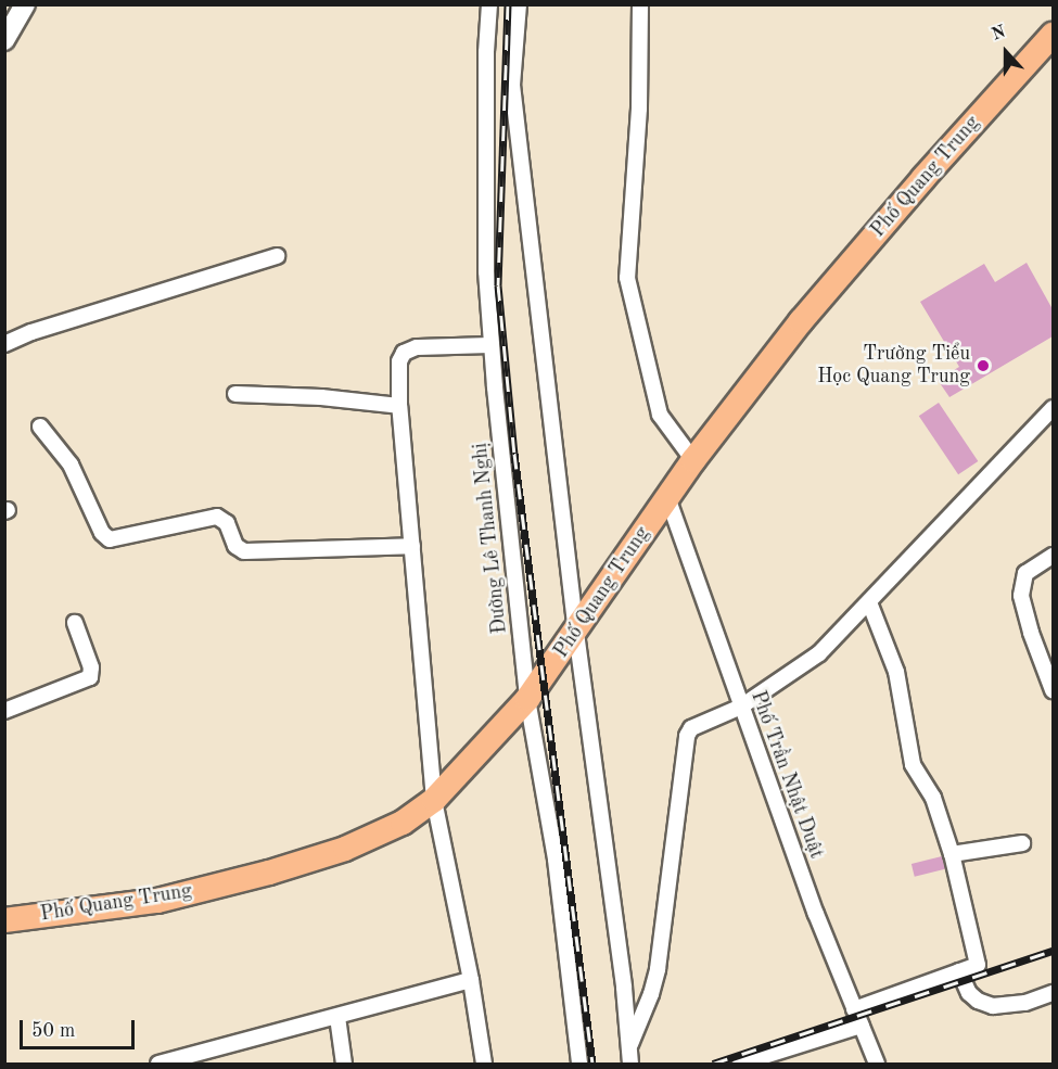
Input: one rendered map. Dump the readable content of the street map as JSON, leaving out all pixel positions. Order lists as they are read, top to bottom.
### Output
{
  "streets": {
    "main road": ["Phố Quang Trung"],
    "street": ["Đường Lê Thanh Nghị", "Phố Trần Nhật Duật"]
  },
  "crossings": [
    ["Phố Quang Trung", "Đường Lê Thanh Nghị"],
    ["Phố Quang Trung", "Phố Trần Nhật Duật"]
  ],
  "places": ["Trường Tiểu Học Quang Trung"],
  "scale_bar": "50 m",
  "north": "top"
}
